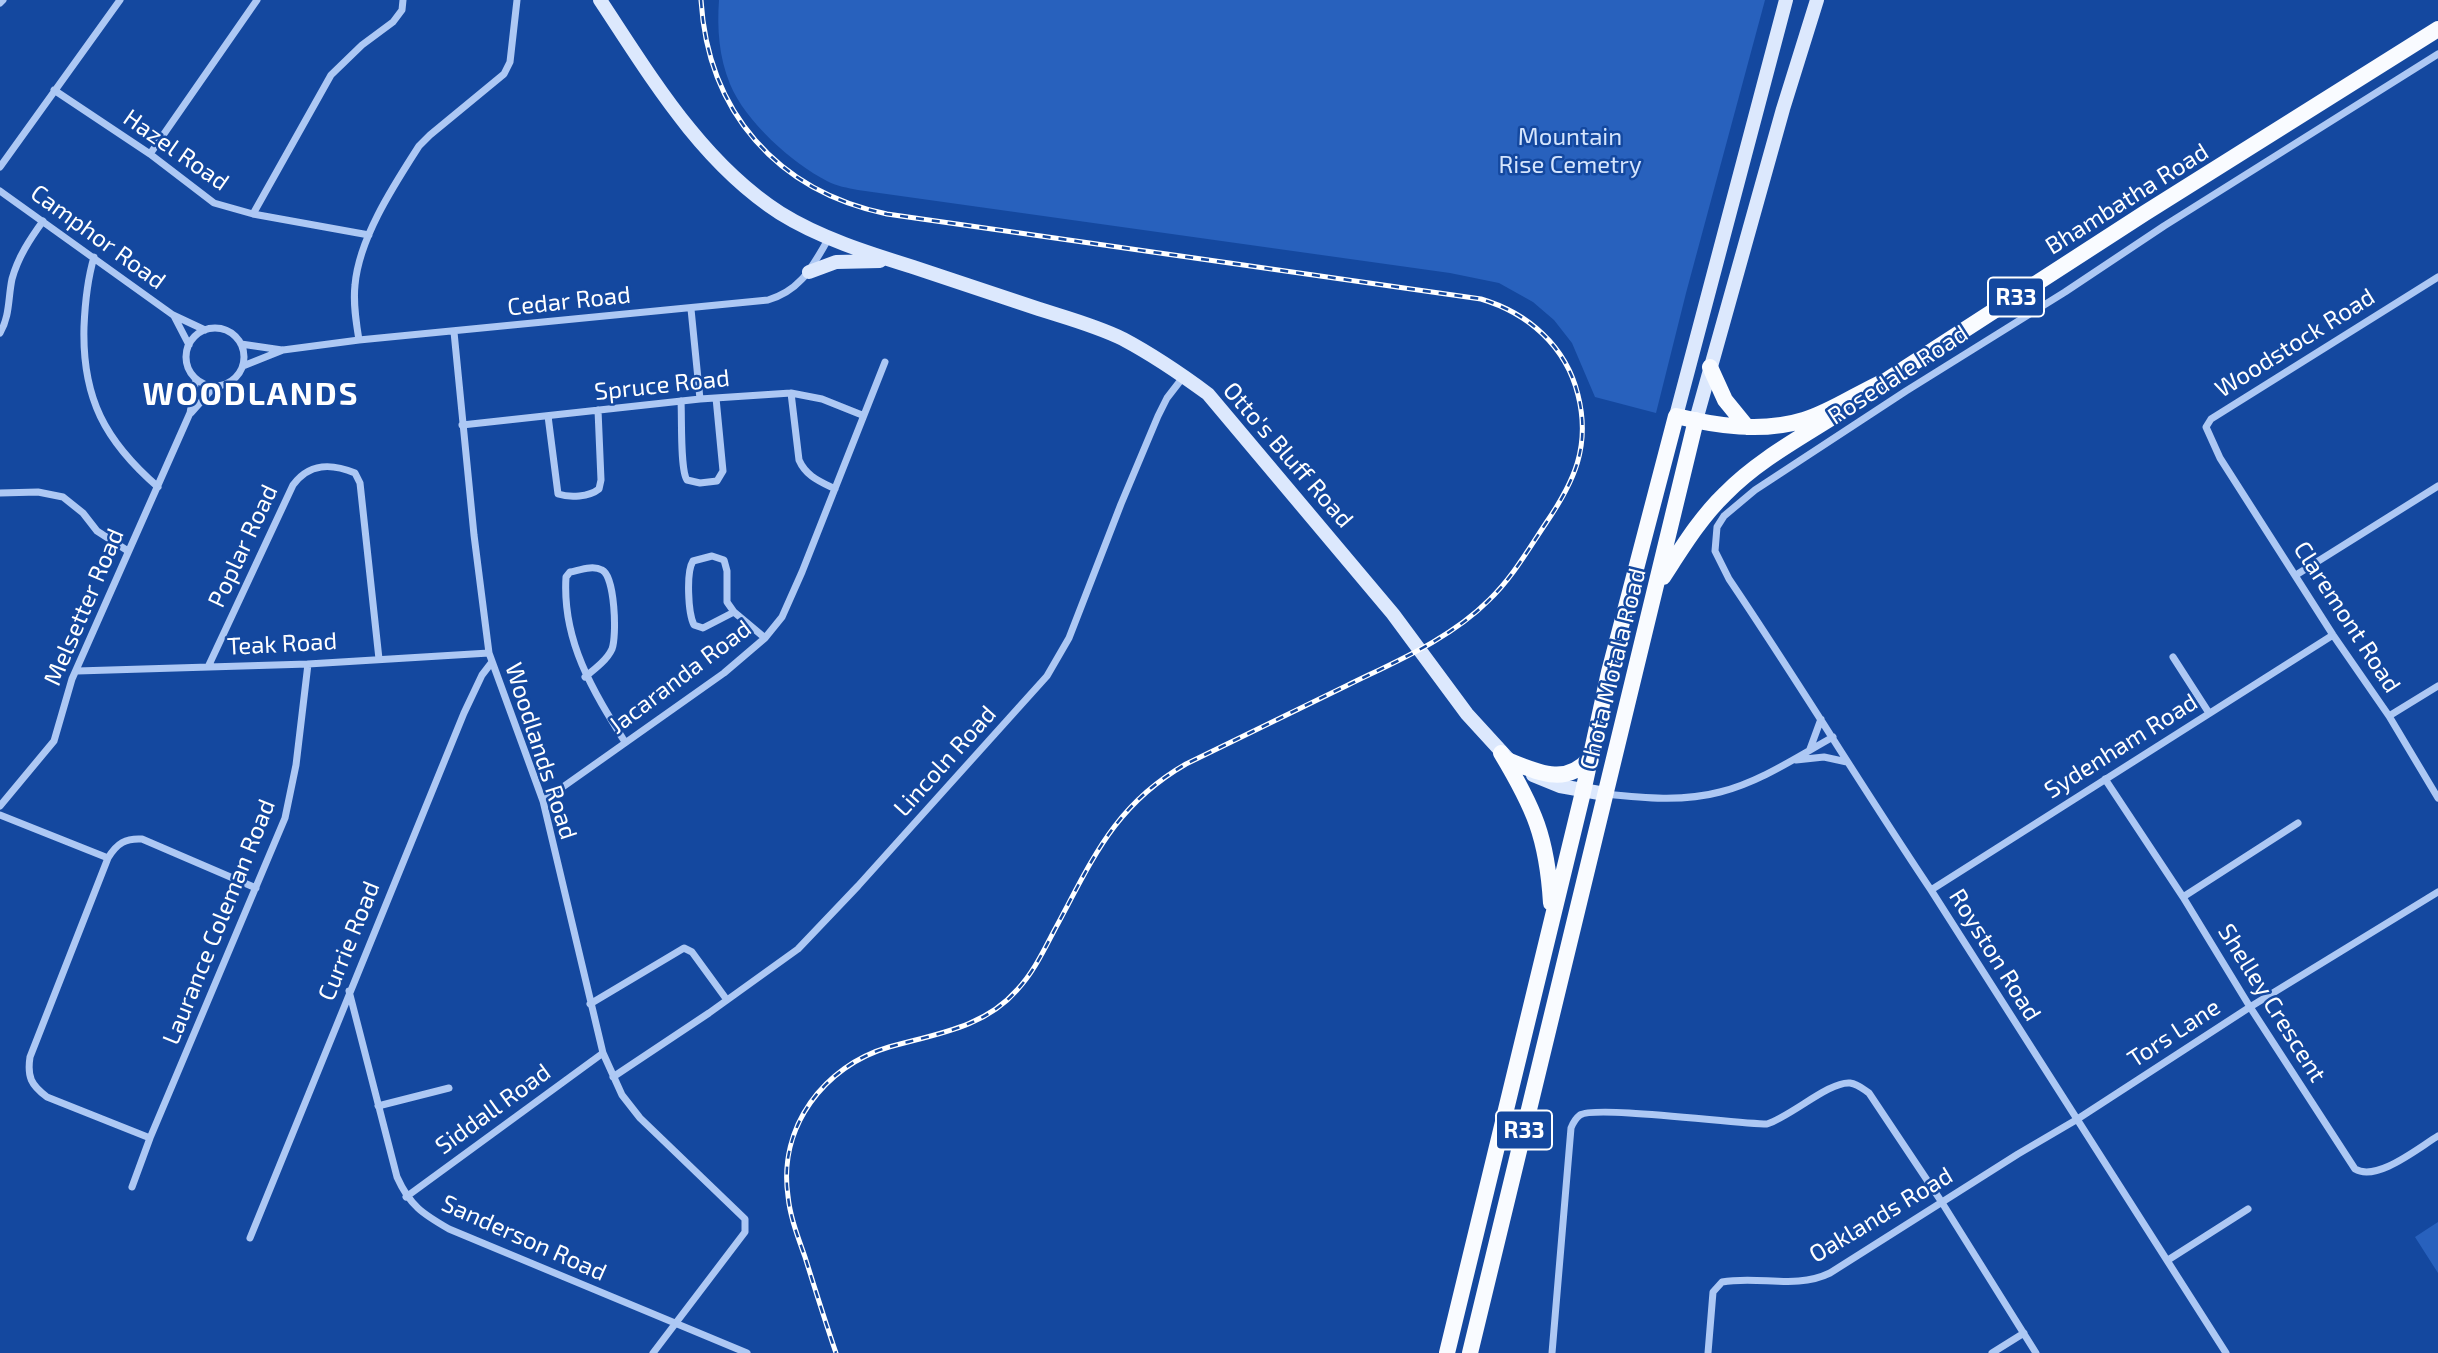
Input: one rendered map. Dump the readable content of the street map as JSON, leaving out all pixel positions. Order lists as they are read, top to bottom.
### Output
{
  "streets": {
    "main road": [
      "Bhambatha Road",
      "R33",
      "Otto's Bluff Road",
      "Chota Motala Road"
    ],
    "street": [
      "Hazel Road",
      "Camphor Road",
      "Cedar Road",
      "Woodstock Road",
      "Rosedale Road",
      "Spruce Road",
      "Poplar Road",
      "Melsetter Road",
      "Claremont Road",
      "Teak Road",
      "Jacaranda Road",
      "Sydenham Road",
      "Woodlands Road",
      "Lincoln Road",
      "Laurance Coleman Road",
      "Currie Road",
      "Royston Road",
      "Shelley Crescent",
      "Tors Lane",
      "Siddall Road",
      "Oaklands Road",
      "Sanderson Road"
    ]
  },
  "crossings": [
    ["Bhambatha Road", "Chota Motala Road"],
    ["Camphor Road", "Cedar Road"],
    ["Camphor Road", "Melsetter Road"],
    ["Cedar Road", "Otto's Bluff Road"],
    ["Cedar Road", "Melsetter Road"],
    ["Cedar Road", "Woodlands Road"],
    ["Woodstock Road", "Claremont Road"],
    ["Rosedale Road", "Royston Road"],
    ["Spruce Road", "Jacaranda Road"],
    ["Spruce Road", "Woodlands Road"],
    ["Otto's Bluff Road", "Chota Motala Road"],
    ["Otto's Bluff Road", "Lincoln Road"],
    ["Otto's Bluff Road", "Royston Road"],
    ["Poplar Road", "Teak Road"],
    ["Melsetter Road", "Teak Road"],
    ["Claremont Road", "Sydenham Road"],
    ["Teak Road", "Woodlands Road"],
    ["Teak Road", "Laurance Coleman Road"],
    ["Jacaranda Road", "Woodlands Road"],
    ["Sydenham Road", "Royston Road"],
    ["Sydenham Road", "Shelley Crescent"],
    ["Woodlands Road", "Lincoln Road"],
    ["Woodlands Road", "Currie Road"],
    ["Woodlands Road", "Siddall Road"],
    ["Woodlands Road", "Sanderson Road"],
    ["Currie Road", "Sanderson Road"],
    ["Royston Road", "Tors Lane"],
    ["Royston Road", "Oaklands Road"],
    ["Shelley Crescent", "Tors Lane"],
    ["Tors Lane", "Oaklands Road"],
    ["Siddall Road", "Sanderson Road"]
  ],
  "districts": ["WOODLANDS"],
  "parks": ["Mountain Rise Cemetry"]
}
